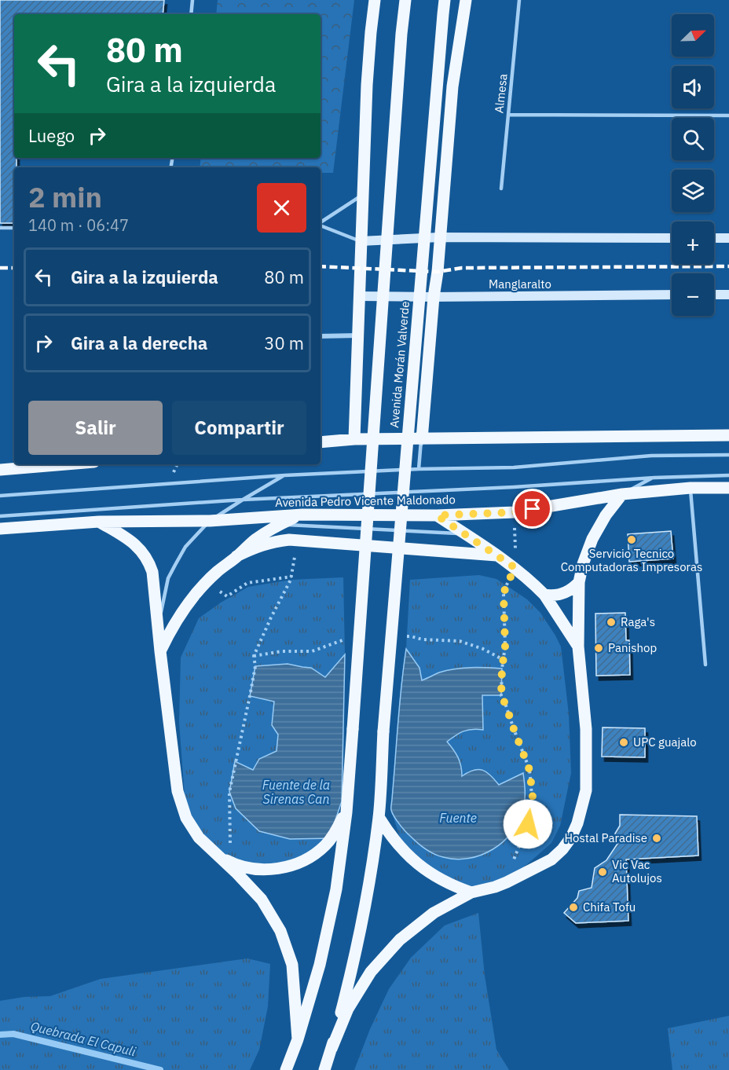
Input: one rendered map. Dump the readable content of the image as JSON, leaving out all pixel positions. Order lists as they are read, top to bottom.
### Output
{
  "streets": {
    "main road": ["Manglaralto", "Avenida Morán Valverde", "Avenida Pedro Vicente Maldonado"],
    "lane": ["Almesa"]
  },
  "water": ["Fuente de la Sirenas Can", "Fuente", "Quebrada El Capuli"],
  "places": [
    "Servicio Tecnico Computadoras Impresoras",
    "Raga's",
    "Panishop",
    "UPC guajalo",
    "Hostal Paradise",
    "Vic Vac Autolujos",
    "Chifa Tofu"
  ],
  "north": "top right",
  "page": {
    "map_buttons": ["+", "−"],
    "turn": ["80 m", "Gira a la izquierda"],
    "then": "Luego",
    "heading": ["2 min", "140 m · 06:47"],
    "list": [
      {
        "name": "Gira a la izquierda",
        "value": "80 m"
      },
      {
        "name": "Gira a la derecha",
        "value": "30 m"
      }
    ],
    "buttons": ["Salir", "Compartir"]
  }
}
